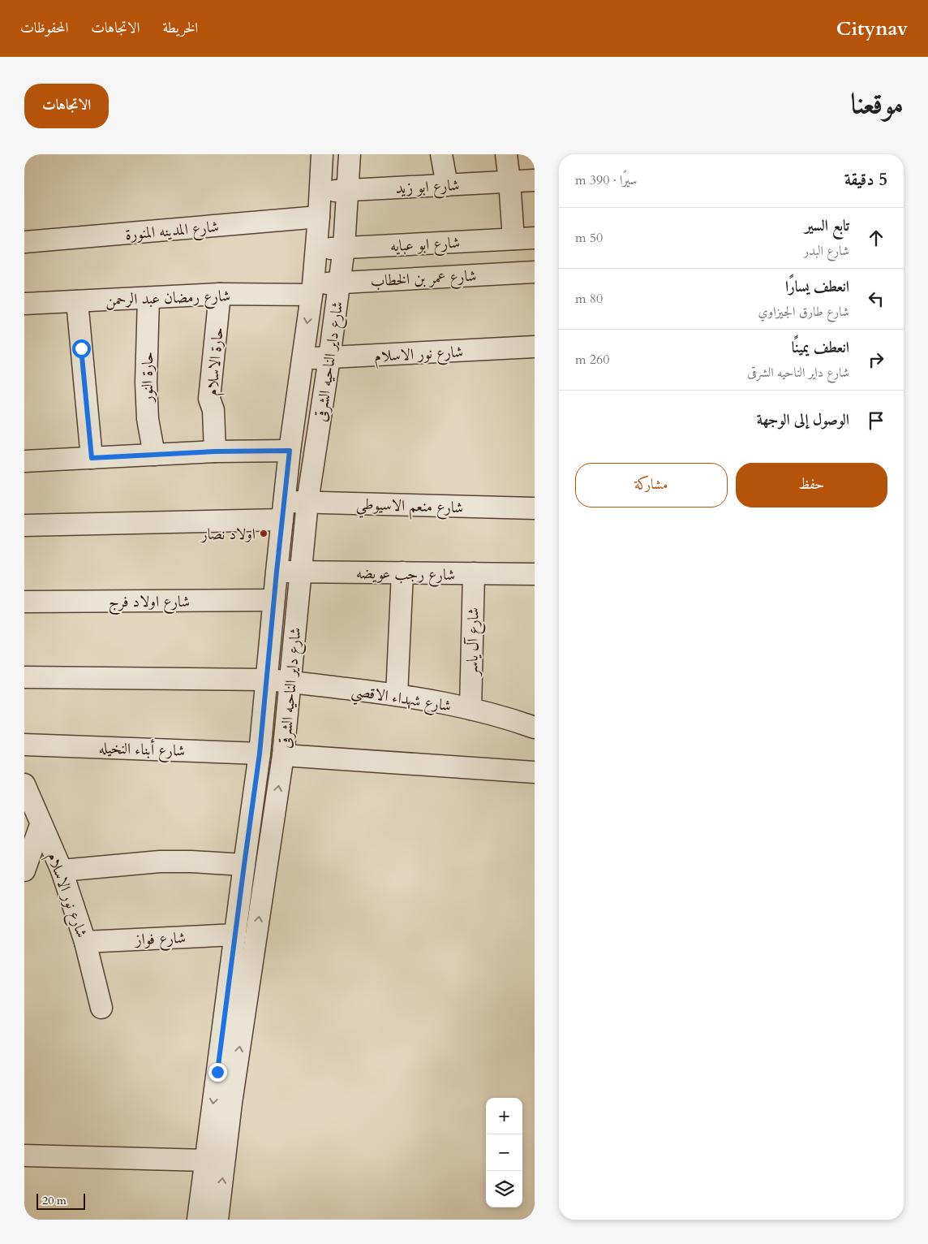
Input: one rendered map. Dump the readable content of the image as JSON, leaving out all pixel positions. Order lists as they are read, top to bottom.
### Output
{
  "streets": {
    "street": [
      "شارع ابو زيد",
      "شارع المدينه المنورة",
      "شارع ابو عبايه",
      "شارع عمر بن الخطاب",
      "شارع رمضان عبد الرحمن",
      "شارع نور الاسلام",
      "حارة الاسلام",
      "شارع داير الناحيه الشرقى",
      "حارة النور",
      "شارع منعم الاسيوطي",
      "شارع رجب عويضه",
      "شارع اولاد فرج",
      "شارع آل ياسر",
      "شارع شهداء الاقصي",
      "شارع أبناء النخيله",
      "شارع فواز"
    ]
  },
  "crossings": [
    ["شارع ابو زيد", "شارع داير الناحيه الشرقى"],
    ["شارع المدينه المنورة", "شارع داير الناحيه الشرقى"],
    ["شارع ابو عبايه", "شارع داير الناحيه الشرقى"],
    ["شارع عمر بن الخطاب", "شارع رمضان عبد الرحمن"],
    ["شارع عمر بن الخطاب", "شارع داير الناحيه الشرقى"],
    ["شارع رمضان عبد الرحمن", "حارة الاسلام"],
    ["شارع رمضان عبد الرحمن", "شارع داير الناحيه الشرقى"],
    ["شارع رمضان عبد الرحمن", "حارة النور"],
    ["شارع نور الاسلام", "شارع داير الناحيه الشرقى"],
    ["شارع نور الاسلام", "شارع فواز"],
    ["شارع داير الناحيه الشرقى", "شارع منعم الاسيوطي"],
    ["شارع داير الناحيه الشرقى", "شارع رجب عويضه"],
    ["شارع داير الناحيه الشرقى", "شارع اولاد فرج"],
    ["شارع داير الناحيه الشرقى", "شارع شهداء الاقصي"],
    ["شارع داير الناحيه الشرقى", "شارع أبناء النخيله"],
    ["شارع داير الناحيه الشرقى", "شارع فواز"],
    ["شارع رجب عويضه", "شارع آل ياسر"],
    ["شارع آل ياسر", "شارع شهداء الاقصي"]
  ],
  "places": ["اولاد نصار"],
  "scale_bar": "20 m",
  "page": {
    "header": "Citynav",
    "nav": ["الخريطة", "الاتجاهات", "المحفوظات"],
    "title": "موقعنا",
    "buttons": [
      "الاتجاهات",
      ["حفظ", "مشاركة"]
    ],
    "heading": ["5 دقيقة", "سيرًا · 390 m"],
    "list": [
      ["تابع السير", "شارع البدر", "50 m"],
      ["انعطف يسارًا", "شارع طارق الجيزاوي", "80 m"],
      ["انعطف يمينًا", "شارع داير الناحيه الشرقى", "260 m"],
      "الوصول إلى الوجهة"
    ],
    "map_buttons": ["+", "−"],
    "scale": "20 m"
  }
}
